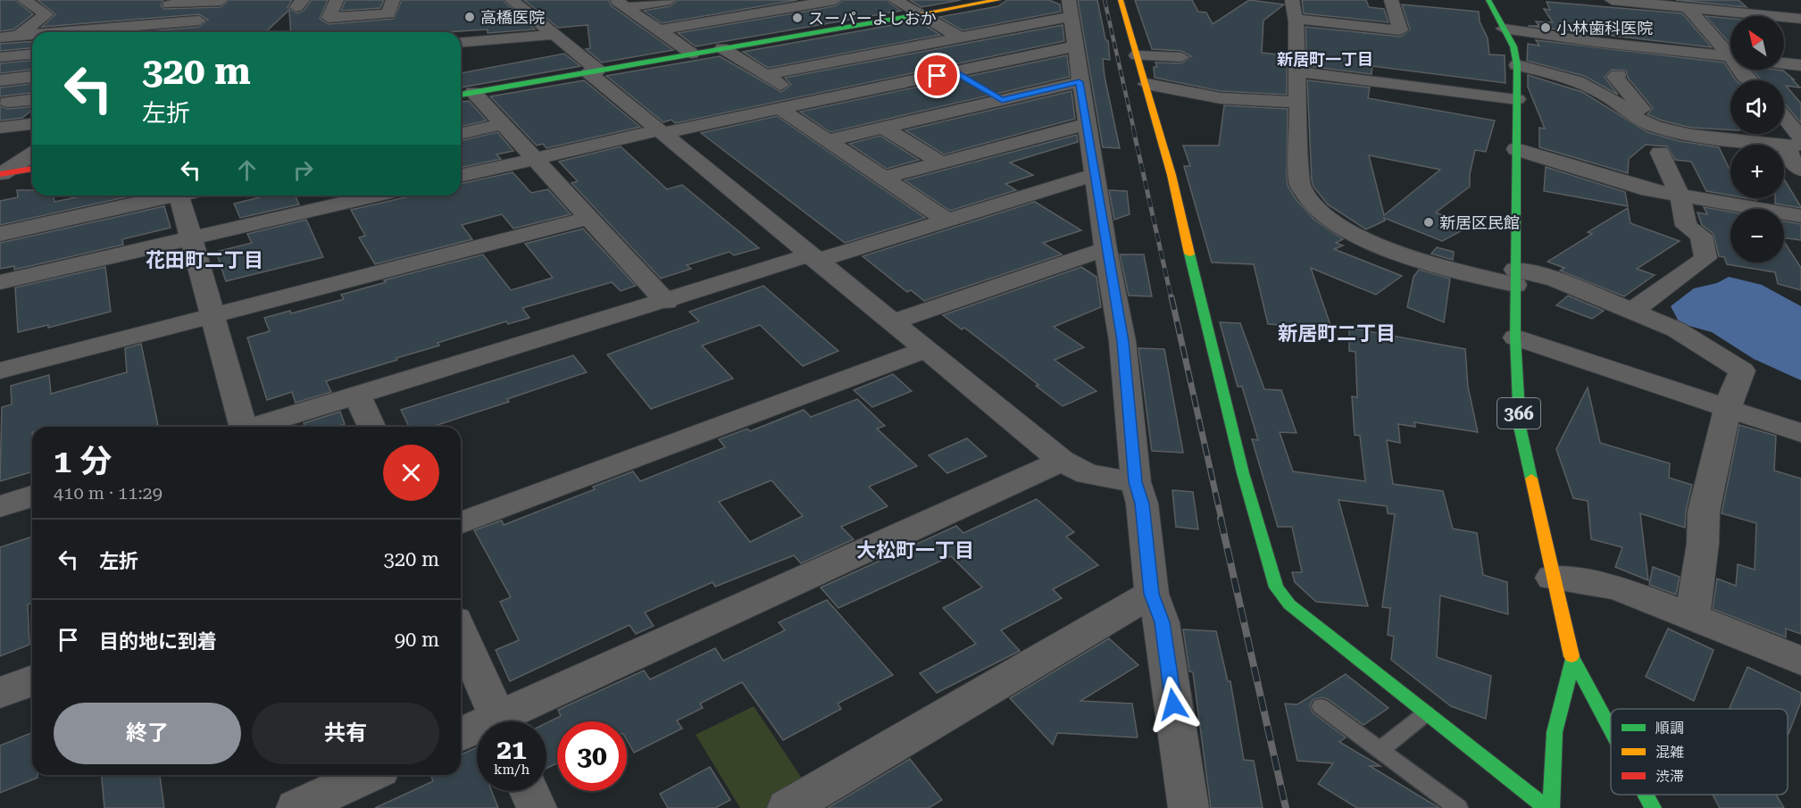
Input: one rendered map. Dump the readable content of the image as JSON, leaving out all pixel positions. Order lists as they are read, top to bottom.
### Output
{
  "streets": {
    "main road": ["366"]
  },
  "districts": [
    "新居町一丁目",
    "花田町二丁目",
    "新居町二丁目",
    "大松町一丁目"
  ],
  "places": [
    "高橋医院",
    "スーパーよしおか",
    "小林歯科医院",
    "新居区民館"
  ],
  "legend": ["順調", "混雑", "渋滞"],
  "north": "top left",
  "page": {
    "map_buttons": ["+", "−"],
    "turn": ["320 m", "左折"],
    "heading": ["1 分", "410 m · 11:29"],
    "list": [
      {
        "name": "左折",
        "value": "320 m"
      },
      {
        "name": "目的地に到着",
        "value": "90 m"
      }
    ],
    "buttons": ["終了", "共有"],
    "speed": "21 km/h",
    "limit": "30"
  }
}
